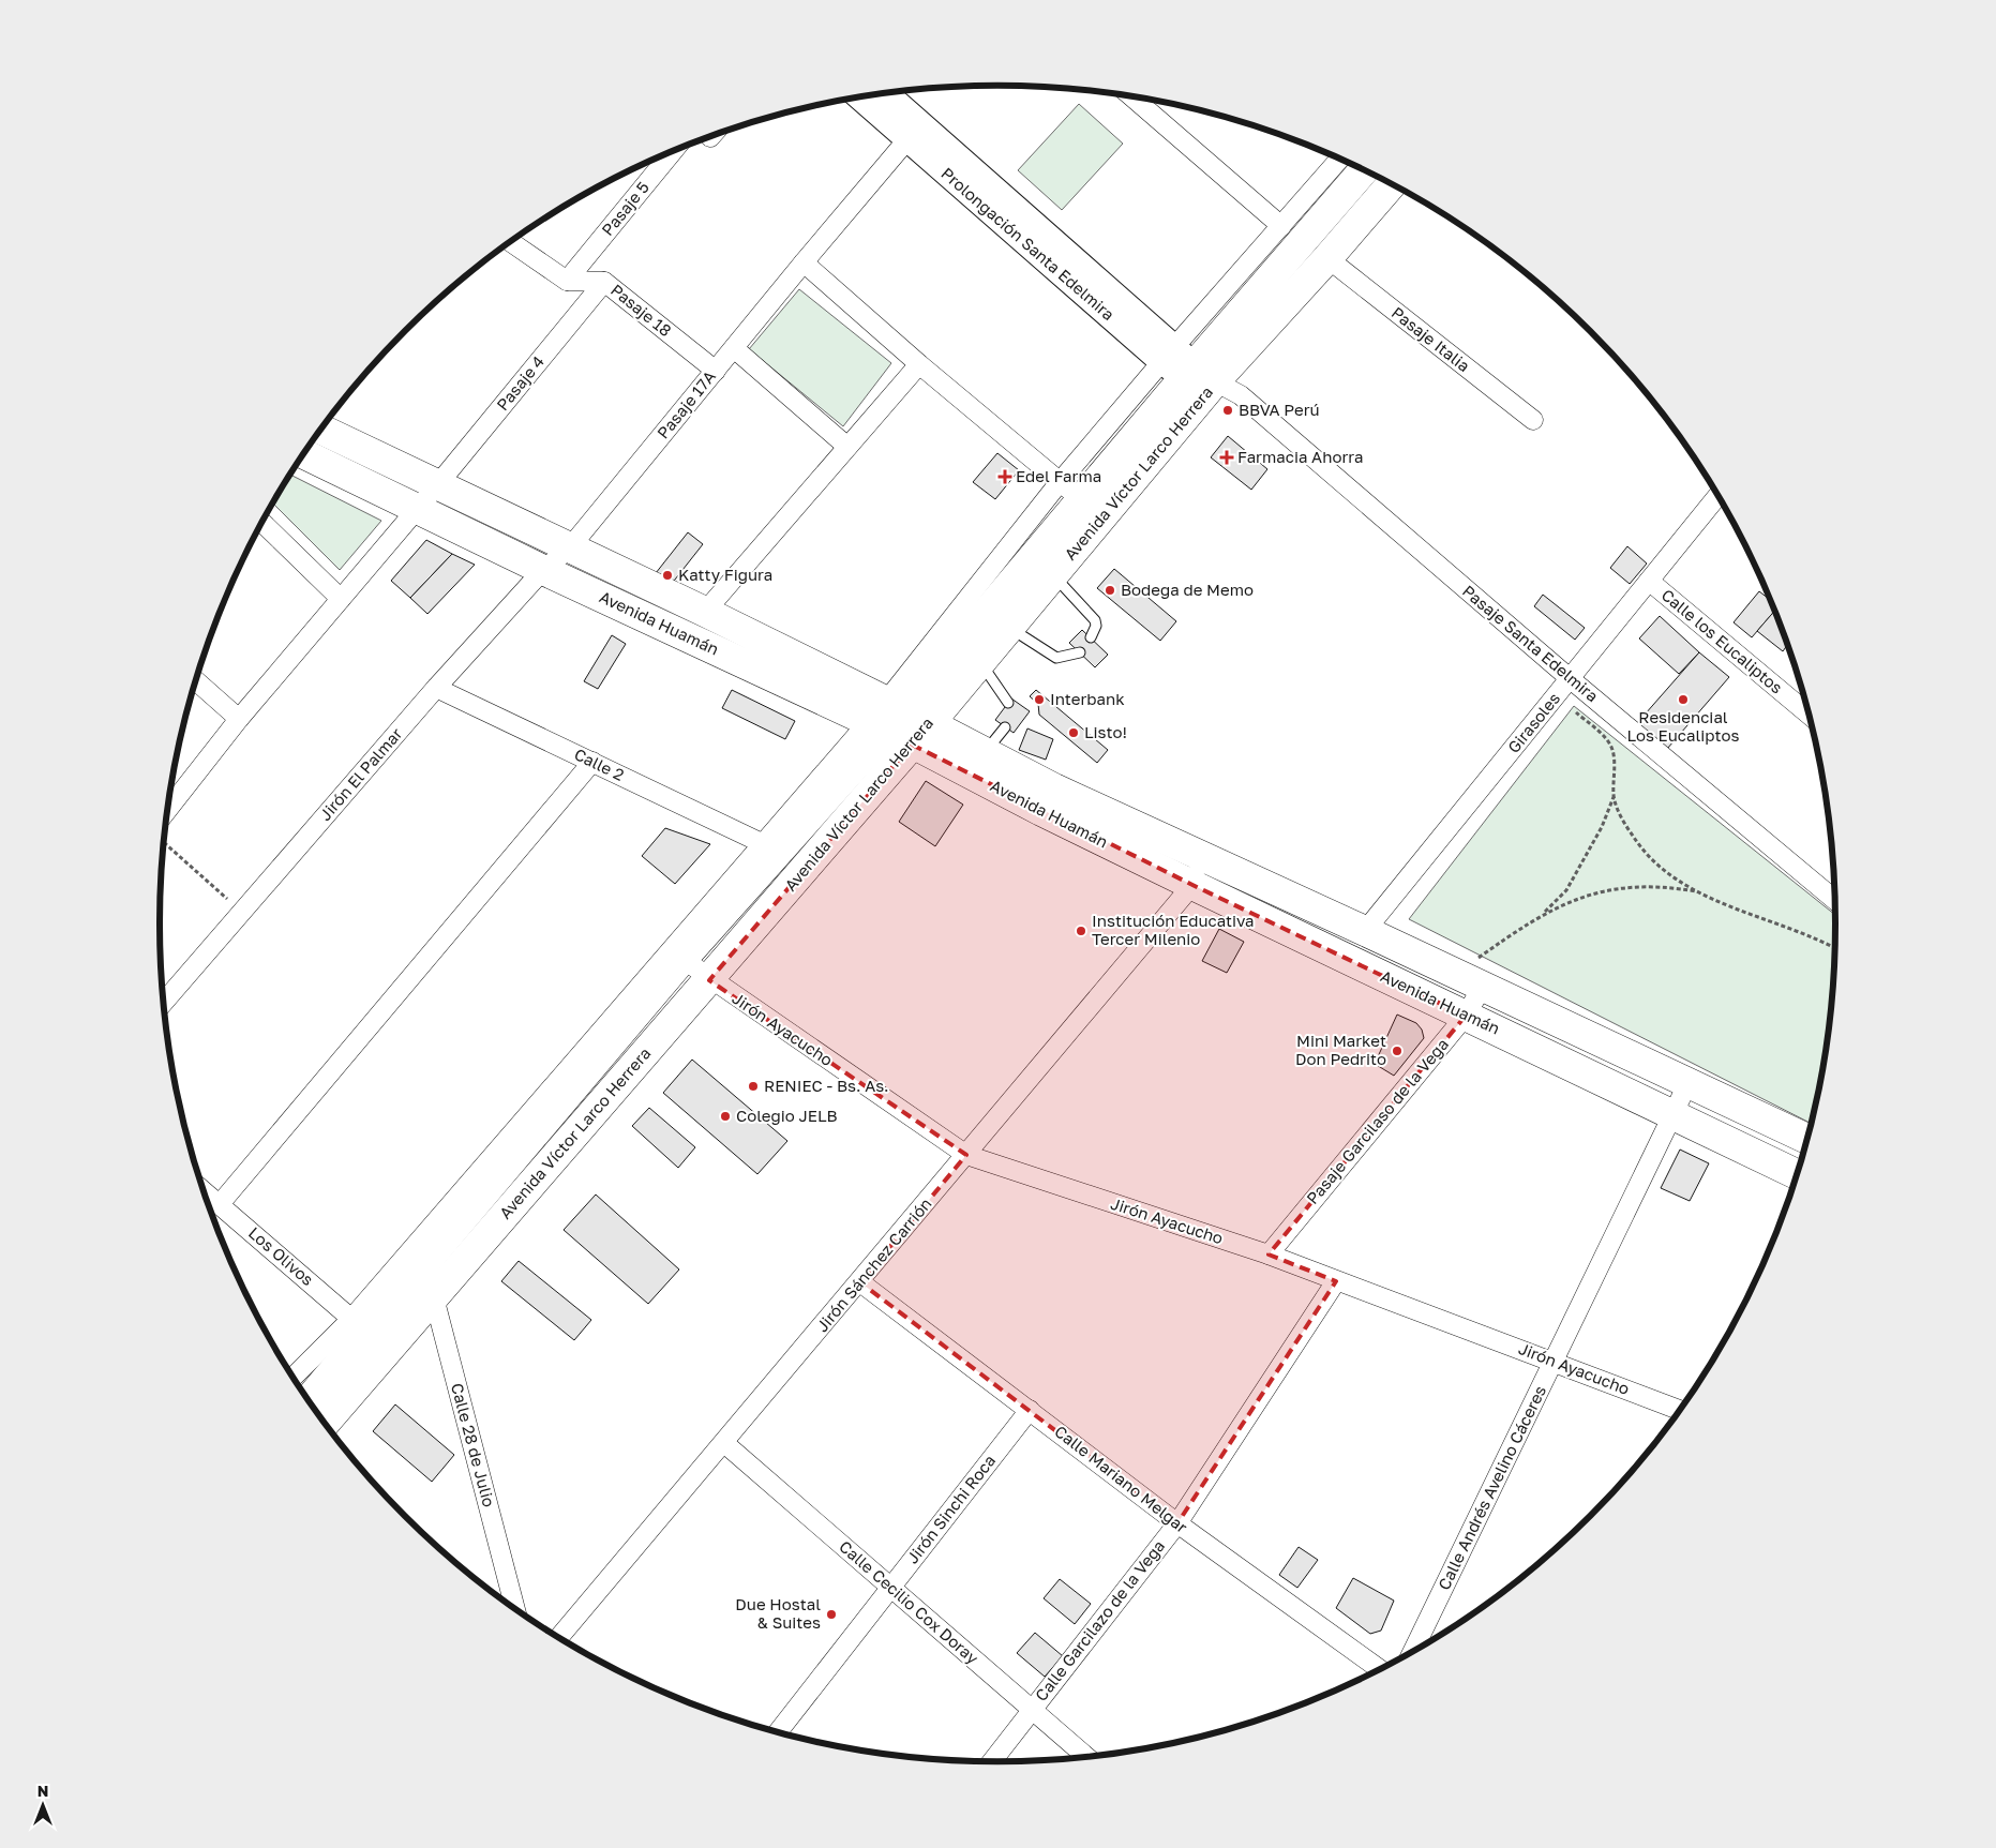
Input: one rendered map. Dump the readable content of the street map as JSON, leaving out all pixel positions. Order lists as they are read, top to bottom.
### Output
{
  "streets": {
    "main road": ["Avenida Víctor Larco Herrera", "Avenida Huamán"],
    "street": [
      "Pasaje 5",
      "Prolongación Santa Edelmira",
      "Pasaje 18",
      "Pasaje Italia",
      "Pasaje 4",
      "Pasaje 17A",
      "Calle los Eucaliptos",
      "Pasaje Santa Edelmira",
      "Girasoles",
      "Calle 2",
      "Jirón El Palmar",
      "Jirón Ayacucho",
      "Pasaje Garcilaso de la Vega",
      "Los Olivos",
      "Jirón Sánchez Carrión",
      "Calle 28 de Julio",
      "Calle Mariano Melgar",
      "Calle Andrés Avelino Cáceres",
      "Jirón Sinchi Roca",
      "Calle Cecilio Cox Doray",
      "Calle Garcilazo de la Vega"
    ]
  },
  "crossings": [
    ["Pasaje 5", "Pasaje 18"],
    ["Prolongación Santa Edelmira", "Pasaje 17A"],
    ["Prolongación Santa Edelmira", "Avenida Víctor Larco Herrera"],
    ["Prolongación Santa Edelmira", "Pasaje Santa Edelmira"],
    ["Pasaje 18", "Pasaje 4"],
    ["Pasaje 18", "Pasaje 17A"],
    ["Pasaje Italia", "Avenida Víctor Larco Herrera"],
    ["Pasaje 4", "Avenida Huamán"],
    ["Pasaje 17A", "Avenida Huamán"],
    ["Pasaje 17A", "Jirón El Palmar"],
    ["Avenida Víctor Larco Herrera", "Avenida Huamán"],
    ["Avenida Víctor Larco Herrera", "Pasaje Santa Edelmira"],
    ["Avenida Víctor Larco Herrera", "Calle 2"],
    ["Avenida Víctor Larco Herrera", "Jirón Ayacucho"],
    ["Avenida Víctor Larco Herrera", "Los Olivos"],
    ["Avenida Víctor Larco Herrera", "Calle 28 de Julio"],
    ["Avenida Huamán", "Girasoles"],
    ["Avenida Huamán", "Jirón El Palmar"],
    ["Avenida Huamán", "Pasaje Garcilaso de la Vega"],
    ["Avenida Huamán", "Jirón Sánchez Carrión"],
    ["Avenida Huamán", "Calle Andrés Avelino Cáceres"],
    ["Calle los Eucaliptos", "Girasoles"],
    ["Pasaje Santa Edelmira", "Girasoles"],
    ["Calle 2", "Jirón El Palmar"],
    ["Jirón Ayacucho", "Pasaje Garcilaso de la Vega"],
    ["Jirón Ayacucho", "Jirón Sánchez Carrión"],
    ["Jirón Ayacucho", "Calle Andrés Avelino Cáceres"],
    ["Jirón Ayacucho", "Calle Garcilazo de la Vega"],
    ["Jirón Sánchez Carrión", "Calle Mariano Melgar"],
    ["Jirón Sánchez Carrión", "Calle Cecilio Cox Doray"],
    ["Calle Mariano Melgar", "Jirón Sinchi Roca"],
    ["Calle Mariano Melgar", "Calle Garcilazo de la Vega"],
    ["Jirón Sinchi Roca", "Calle Cecilio Cox Doray"],
    ["Calle Cecilio Cox Doray", "Calle Garcilazo de la Vega"]
  ],
  "places": {
    "other": [
      "BBVA Perú",
      "Katty Figura",
      "Bodega de Memo",
      "Interbank",
      "Residencial Los Eucaliptos",
      "Listo!",
      "Institución Educativa Tercer Milenio",
      "Mini Market Don Pedrito",
      "RENIEC - Bs. As.",
      "Colegio JELB",
      "Due Hostal & Suites"
    ],
    "health": ["Farmacia Ahorra", "Edel Farma"]
  },
  "north": "top"
}
